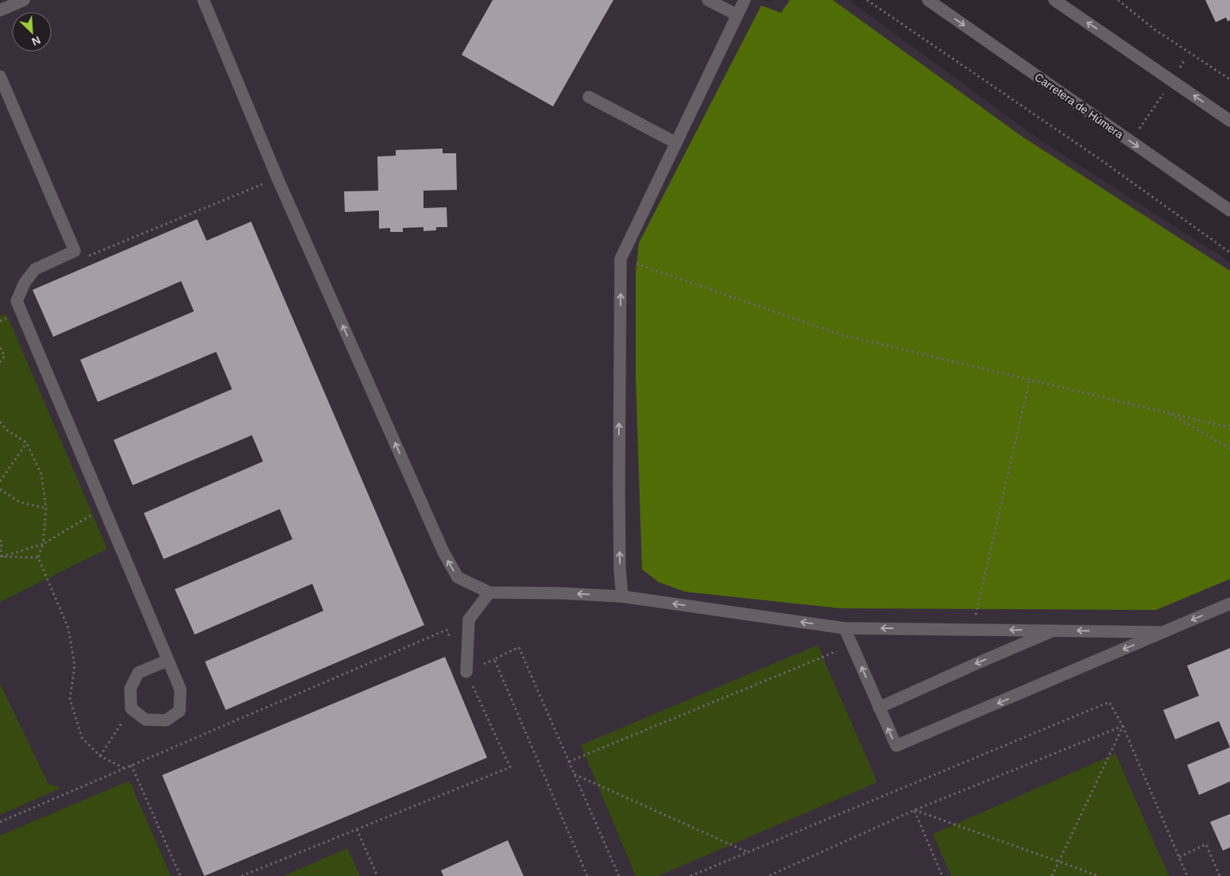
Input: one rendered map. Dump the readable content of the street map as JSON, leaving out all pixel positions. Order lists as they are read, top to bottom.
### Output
{
  "streets": {
    "street": ["Carretera de Húmera"]
  },
  "north": "bottom right"
}
